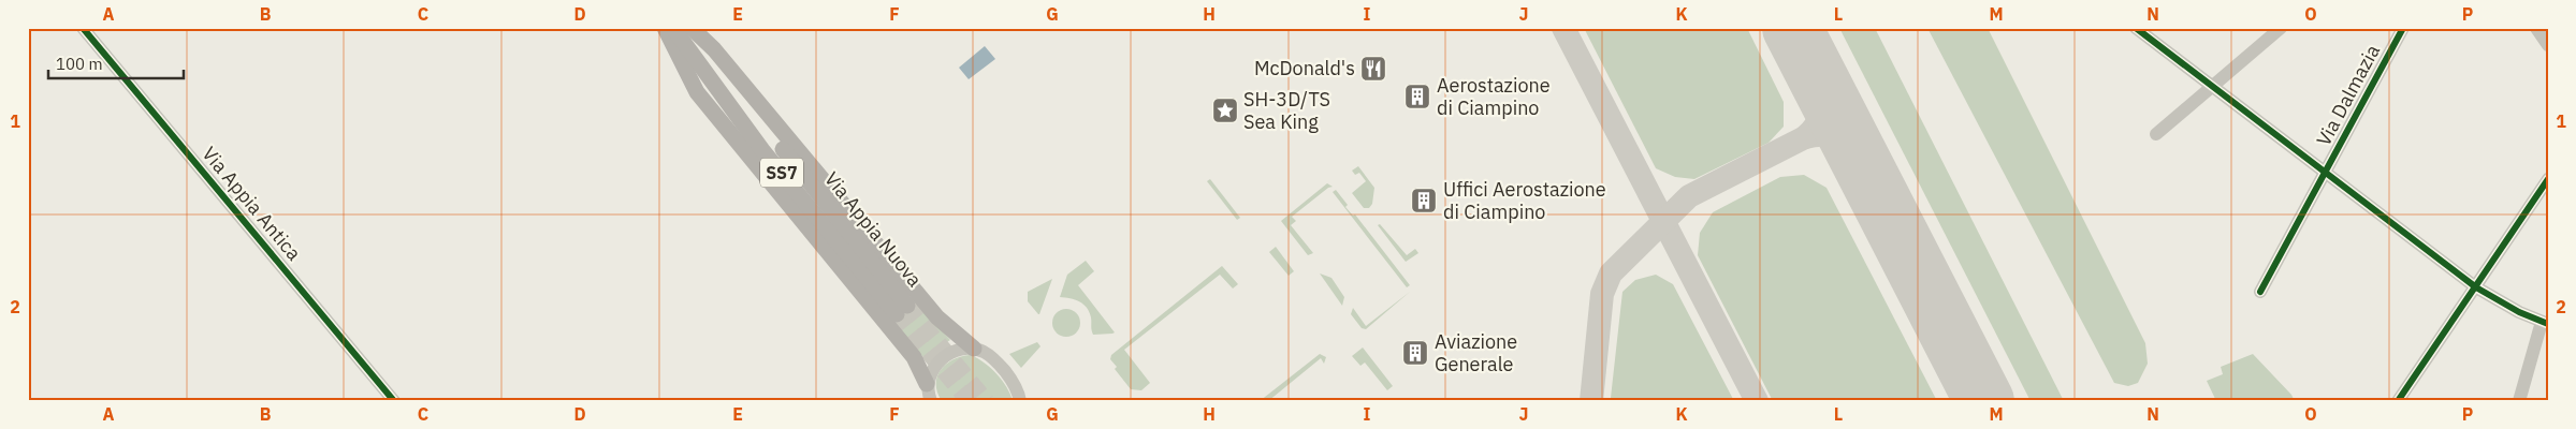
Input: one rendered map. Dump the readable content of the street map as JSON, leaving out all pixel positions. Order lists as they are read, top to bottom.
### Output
{
  "streets": {
    "main road": ["SS7", "Via Appia Nuova"],
    "street": ["Via Dalmazia", "Via Appia Antica"]
  },
  "places": {
    "restaurant": ["McDonald's"],
    "building": ["Aerostazione di Ciampino", "Uffici Aerostazione di Ciampino", "Aviazione Generale"],
    "place": ["SH-3D/TS Sea King"]
  },
  "scale_bar": "100 m",
  "grid": {
    "columns": [
      "A",
      "B",
      "C",
      "D",
      "E",
      "F",
      "G",
      "H",
      "I",
      "J",
      "K",
      "L",
      "M",
      "N",
      "O",
      "P"
    ],
    "rows": ["1", "2"]
  }
}
